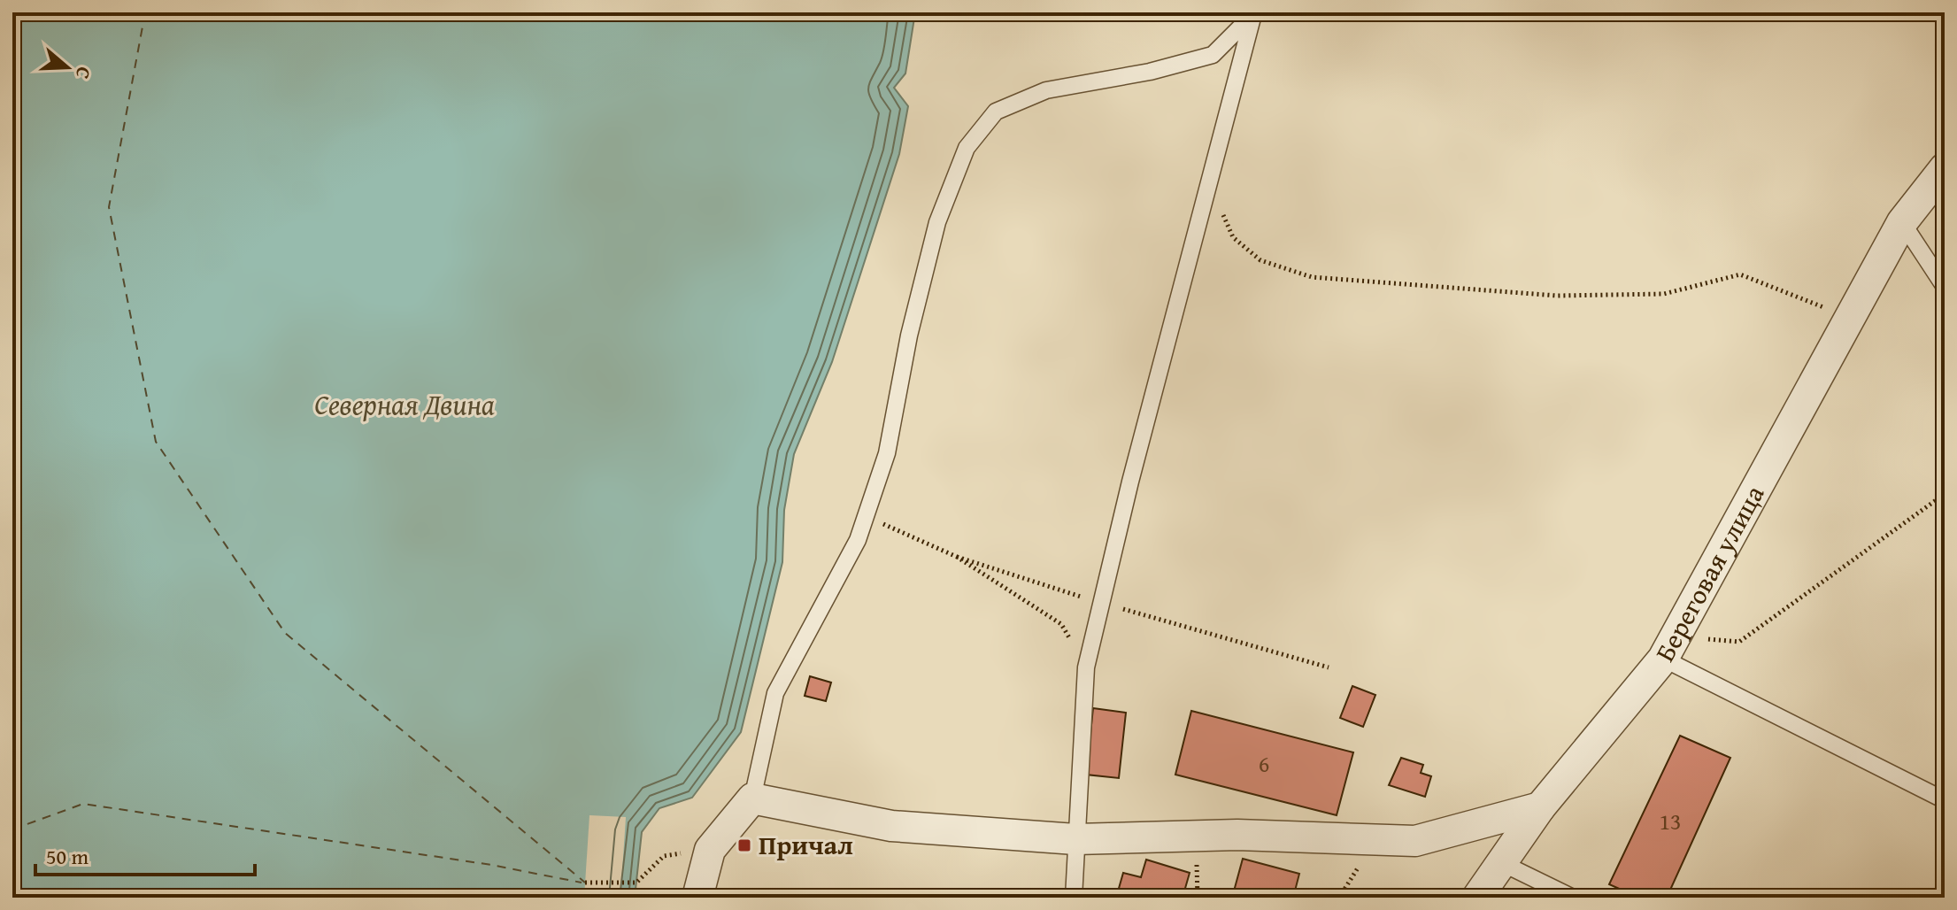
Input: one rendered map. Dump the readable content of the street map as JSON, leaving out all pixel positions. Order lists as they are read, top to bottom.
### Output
{
  "streets": {
    "street": ["Береговая улица"]
  },
  "water": ["Северная Двина"],
  "places": {
    "transit": ["Причал"]
  },
  "house_numbers": ["6", "13"],
  "scale_bar": "50 m",
  "north": "right"
}
